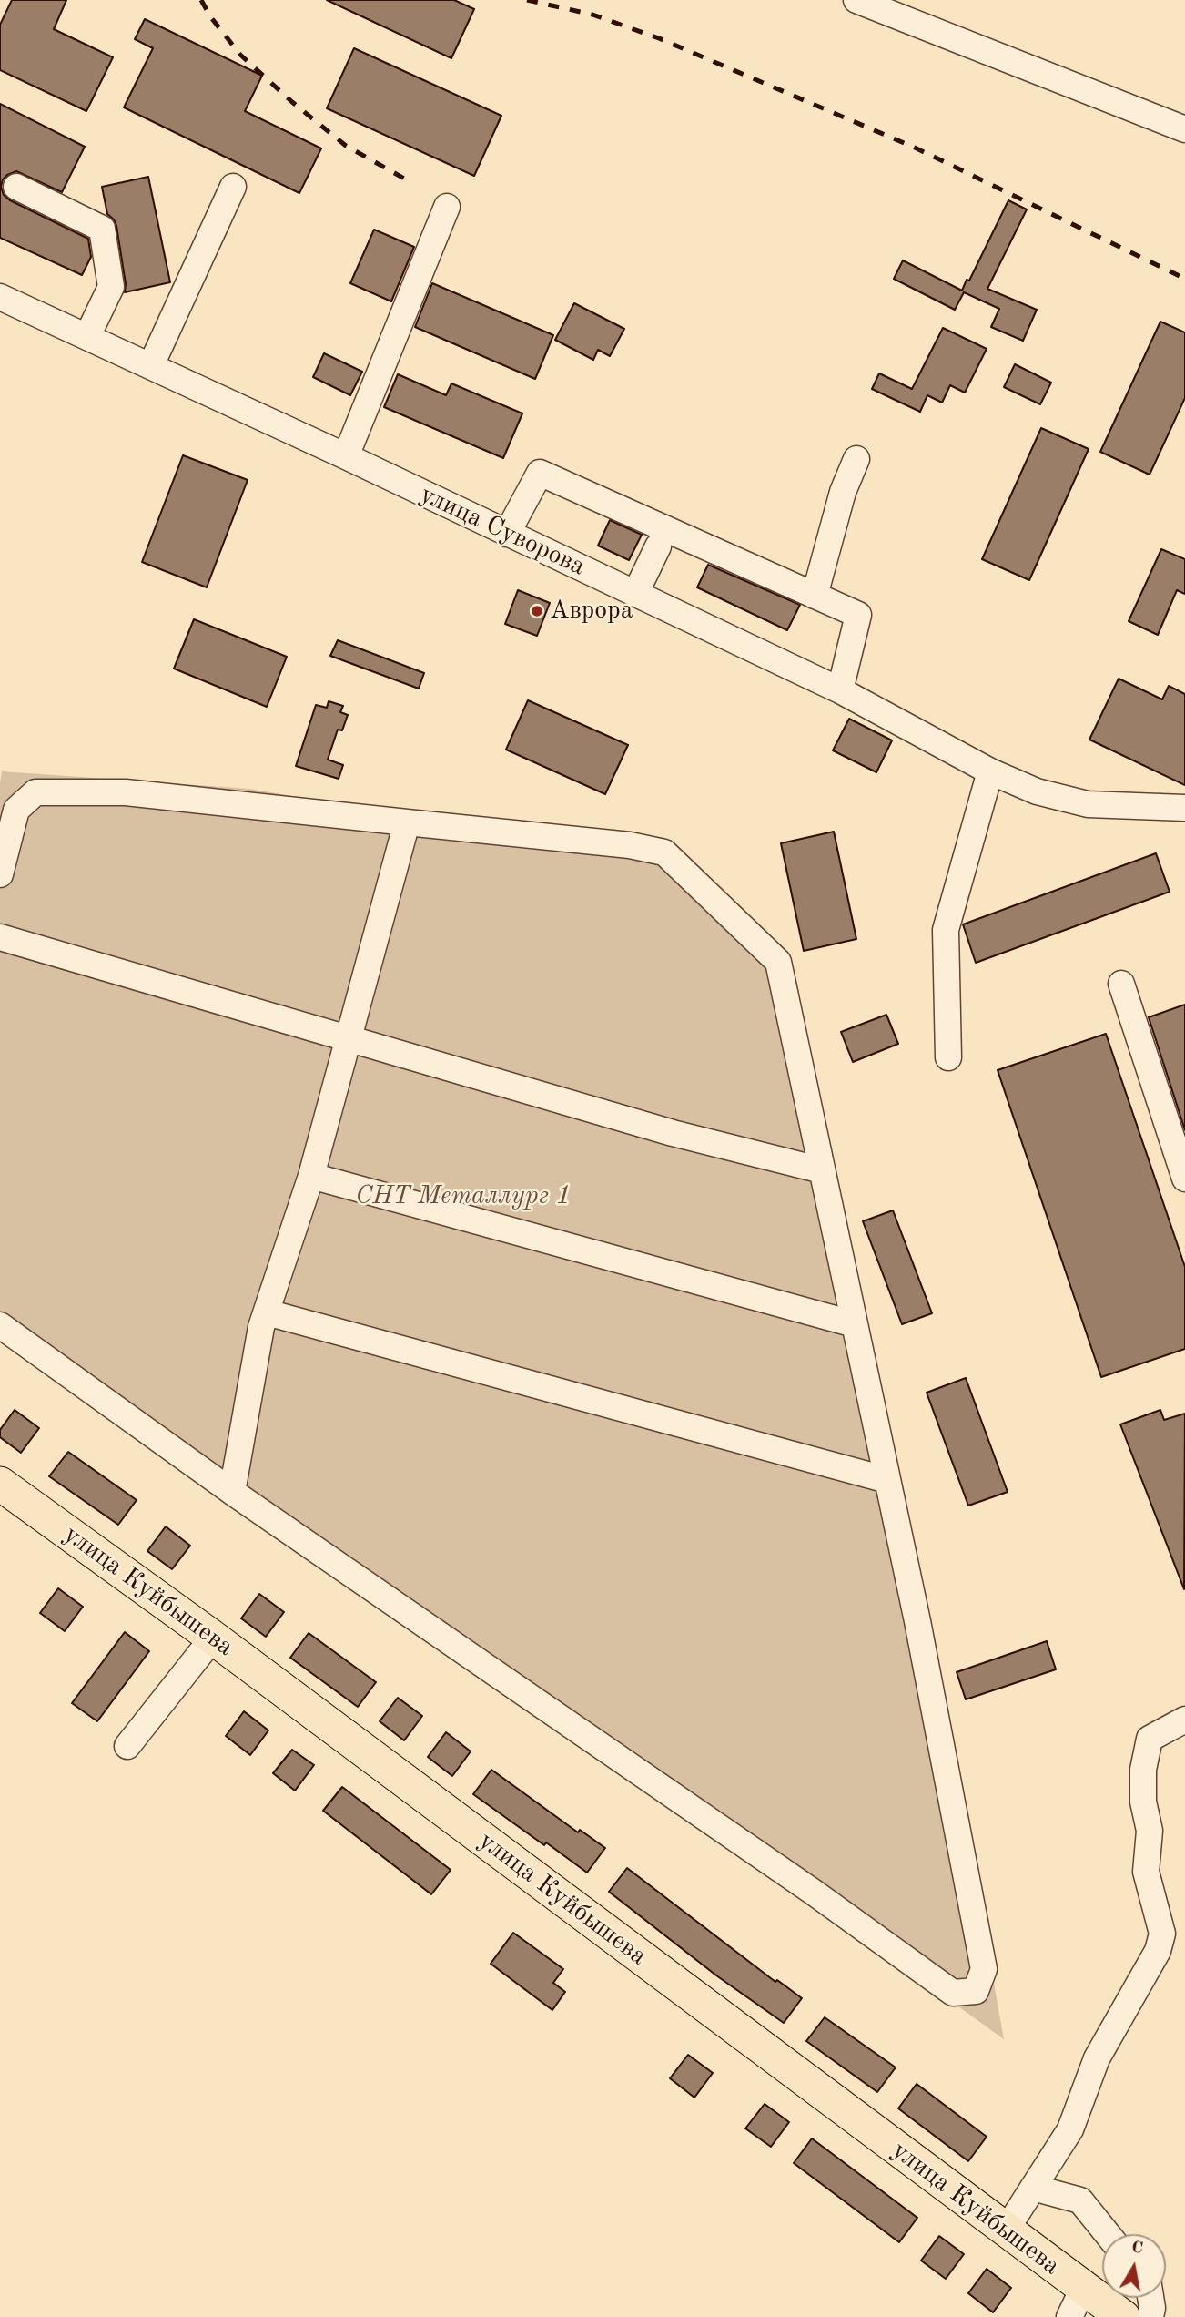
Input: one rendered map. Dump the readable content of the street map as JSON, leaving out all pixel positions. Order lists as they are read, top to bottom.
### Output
{
  "streets": {
    "main road": ["улица Куйбышева"],
    "street": ["улица Суворова"]
  },
  "parks": ["СНТ Металлург 1"],
  "places": ["Аврора"],
  "north": "top"
}
